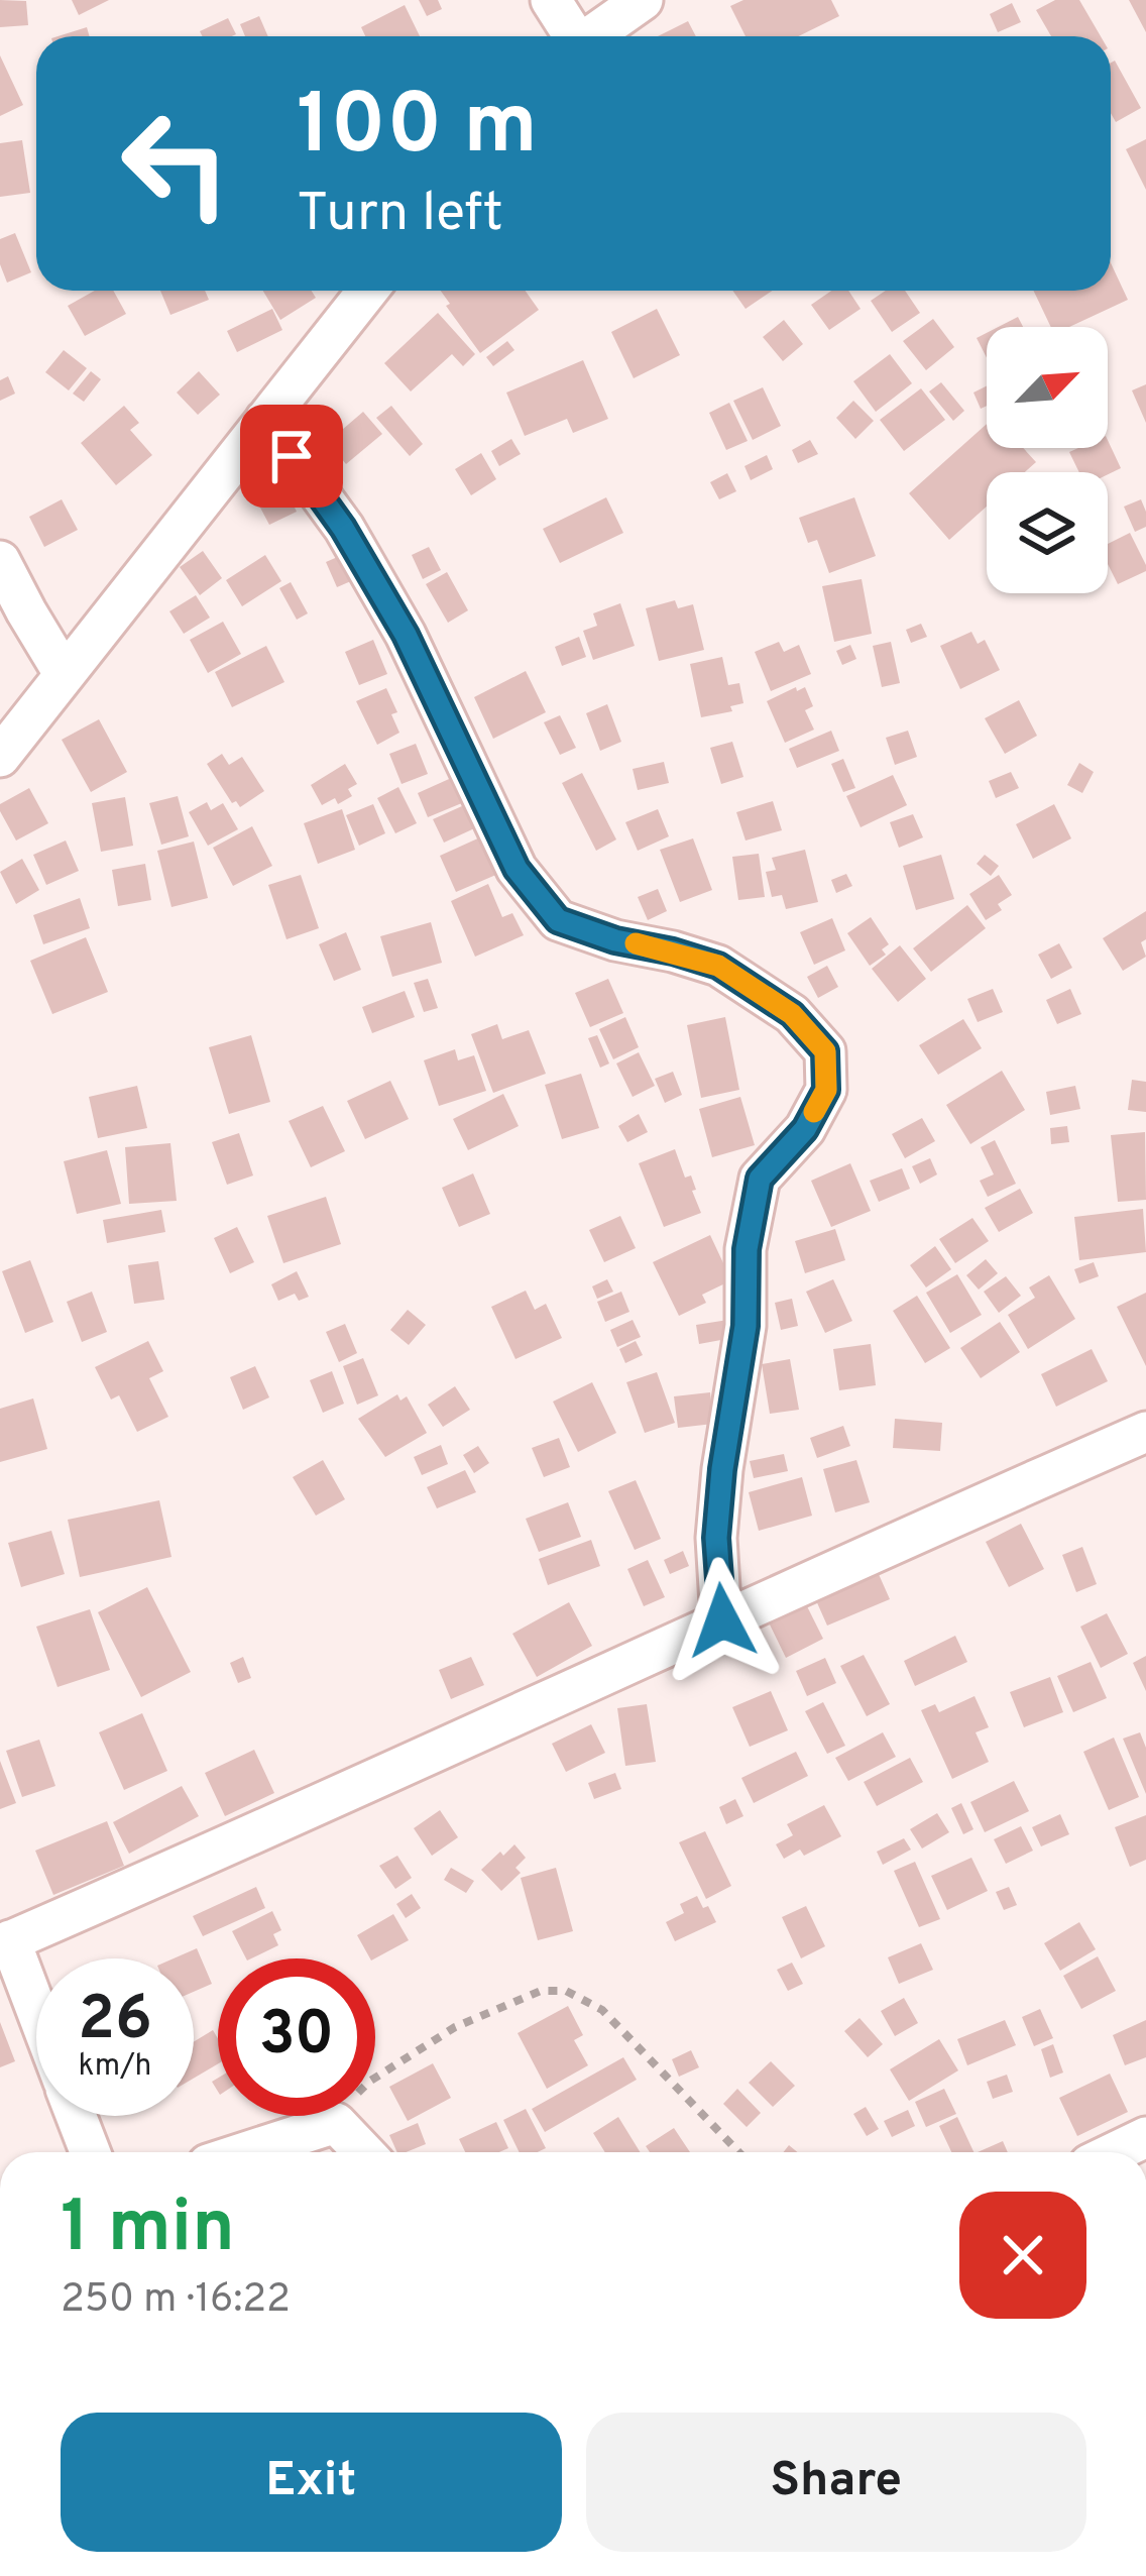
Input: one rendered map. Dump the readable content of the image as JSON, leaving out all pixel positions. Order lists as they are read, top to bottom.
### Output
{
  "north": "top right",
  "page": {
    "turn": ["100 m", "Turn left"],
    "speed": "26 km/h",
    "limit": "30",
    "heading": ["1 min", "250 m · 16:22"],
    "buttons": ["Exit", "Share"]
  }
}
